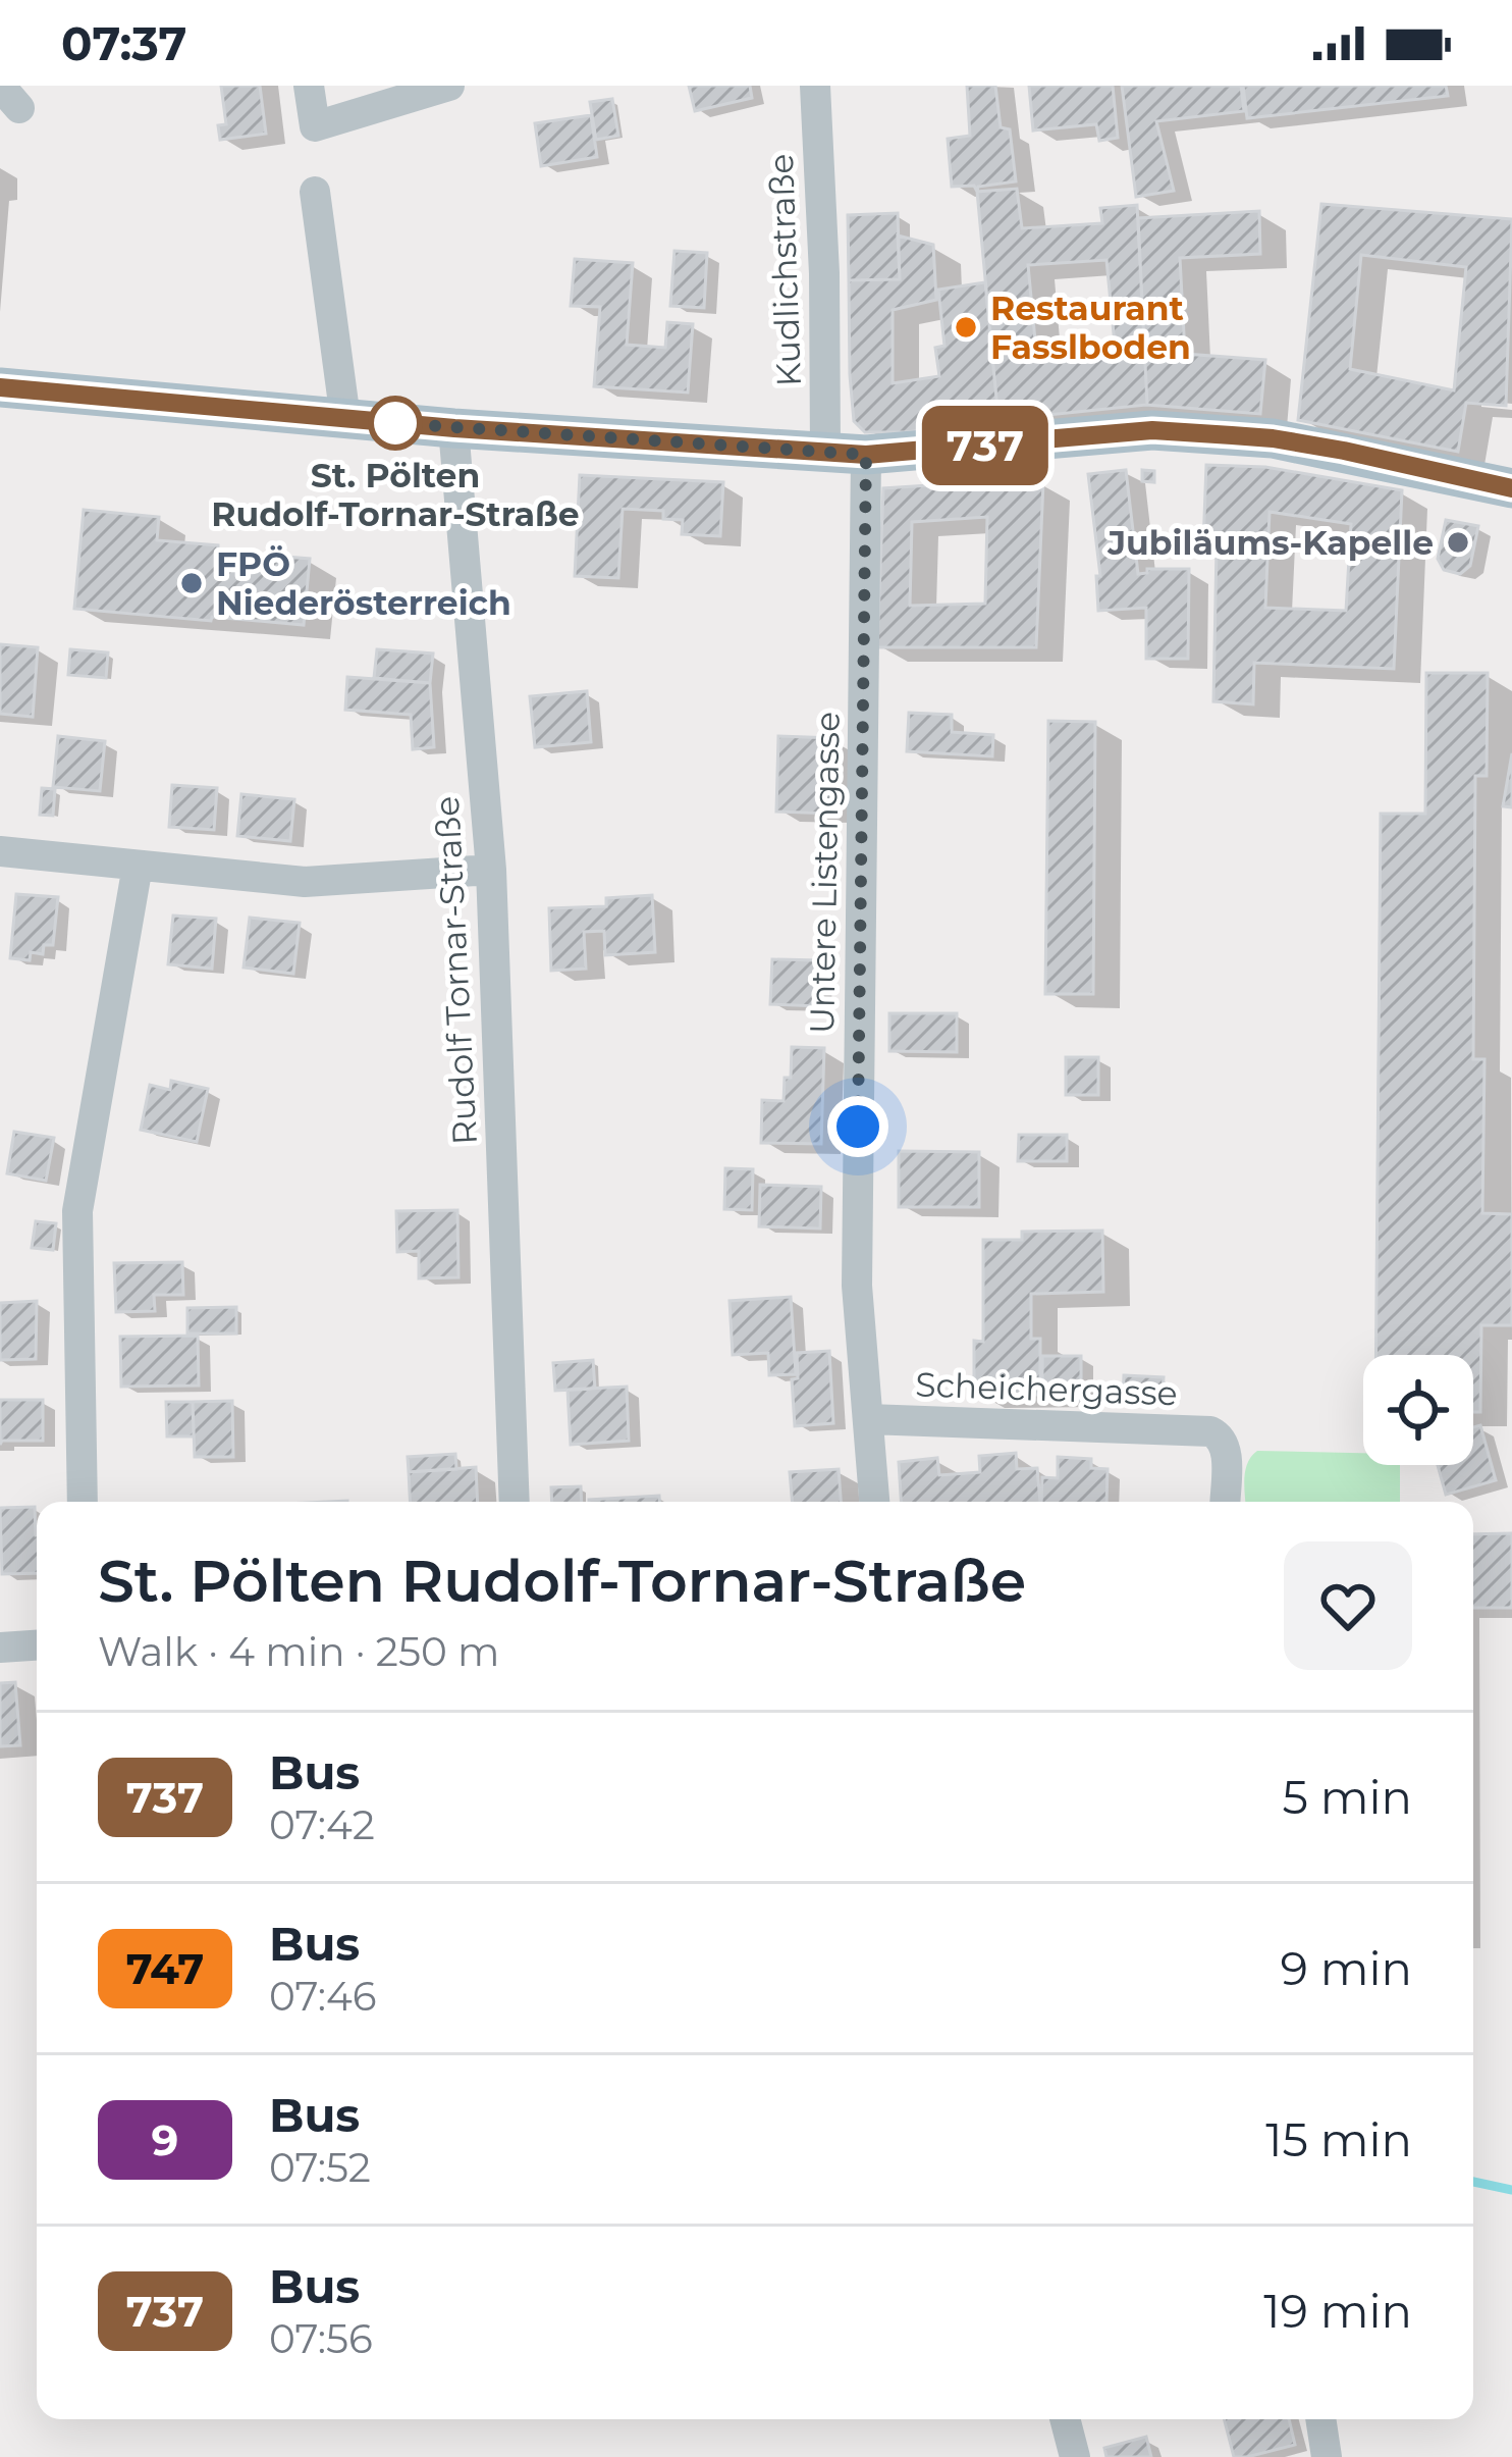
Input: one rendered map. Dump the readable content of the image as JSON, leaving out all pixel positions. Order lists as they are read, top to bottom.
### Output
{
  "streets": {
    "street": [
      "Kudlichstraße",
      "Untere Listengasse",
      "Rudolf Tornar-Straße",
      "Scheichergasse"
    ]
  },
  "crossings": [
    ["Untere Listengasse", "Scheichergasse"]
  ],
  "places": [
    "Restaurant Fasslboden",
    "St. Pölten Rudolf-Tornar-Straße",
    "Jubiläums-Kapelle",
    "FPÖ Niederösterreich"
  ],
  "lines": ["bus line 737"],
  "page": {
    "status": "07:37",
    "on_map": "737",
    "heading": ["St. Pölten Rudolf-Tornar-Straße", "Walk · 4 min · 250 m"],
    "list": [
      {
        "mark": "737",
        "name": "Bus",
        "note": "07:42",
        "value": "5 min"
      },
      {
        "mark": "747",
        "name": "Bus",
        "note": "07:46",
        "value": "9 min"
      },
      {
        "mark": "9",
        "name": "Bus",
        "note": "07:52",
        "value": "15 min"
      },
      {
        "mark": "737",
        "name": "Bus",
        "note": "07:56",
        "value": "19 min"
      }
    ]
  }
}
